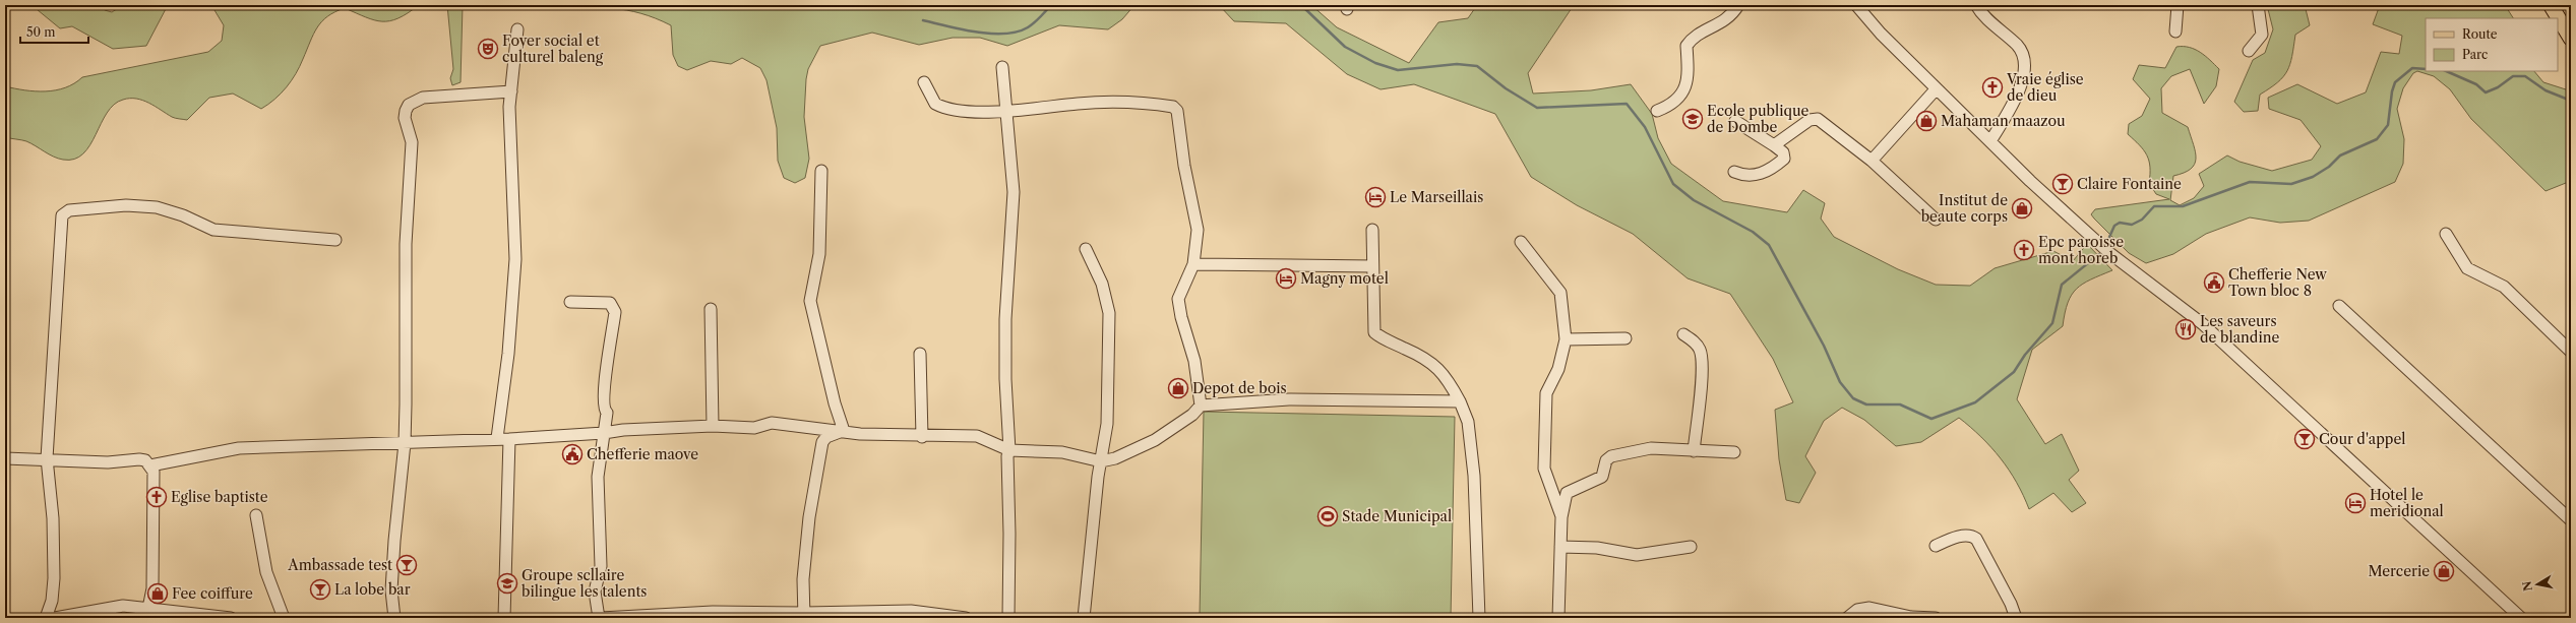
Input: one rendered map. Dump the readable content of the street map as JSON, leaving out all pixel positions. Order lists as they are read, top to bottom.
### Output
{
  "places": {
    "theatre": ["Foyer social et culturel baleng"],
    "church": ["Vraie église de dieu", "Epc paroisse mont horeb", "Eglise baptiste"],
    "school or university": ["Ecole publique de Dombe", "Groupe scllaire bilingue les talents"],
    "shop": [
      "Mahaman maazou",
      "Institut de beaute corps",
      "Depot de bois",
      "Mercerie",
      "Fee coiffure"
    ],
    "bar": [
      "Claire Fontaine",
      "Cour d'appel",
      "Ambassade test",
      "La lobe bar"
    ],
    "hotel": ["Le Marseillais", "Magny motel", "Hotel le meridional"],
    "public building": ["Chefferie New Town bloc 8", "Chefferie maove"],
    "restaurant": ["Les saveurs de blandine"],
    "sports": ["Stade Municipal"]
  },
  "legend": ["Route", "Parc"],
  "scale_bar": "50 m",
  "north": "left"
}
